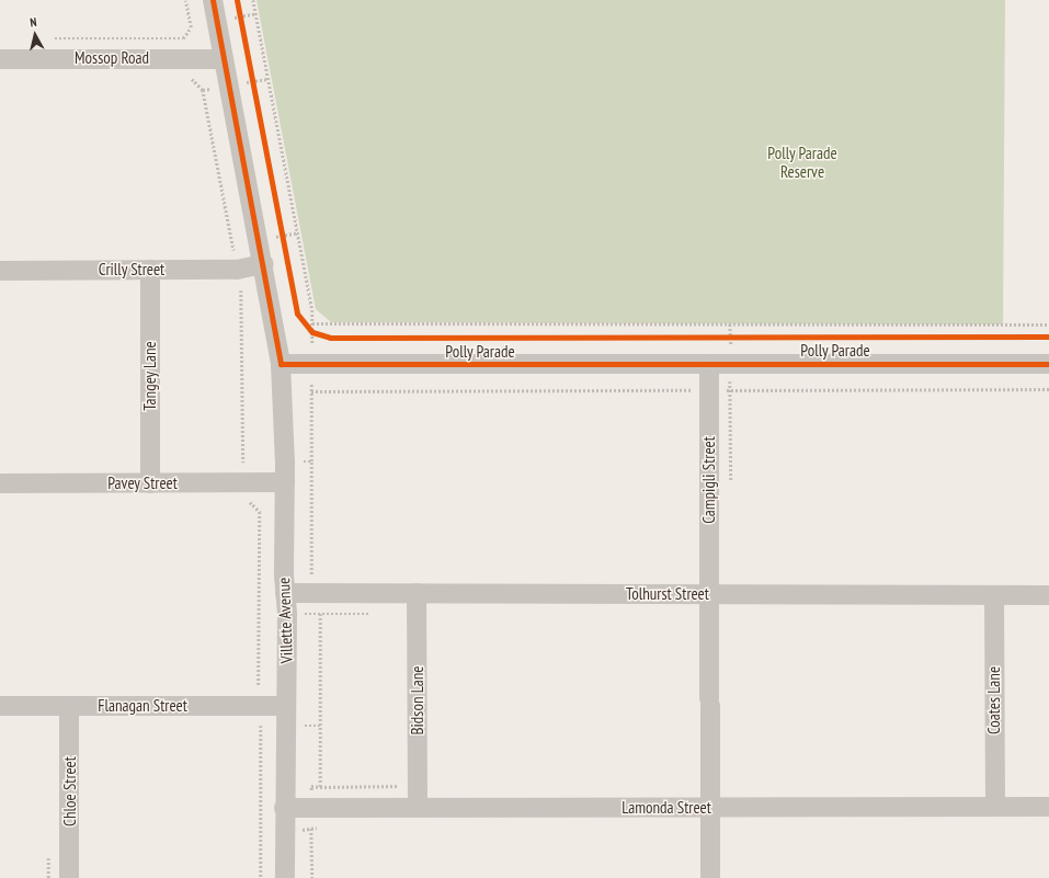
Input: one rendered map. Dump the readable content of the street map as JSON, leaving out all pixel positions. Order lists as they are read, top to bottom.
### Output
{
  "streets": {
    "street": [
      "Mossop Road",
      "Crilly Street",
      "Polly Parade",
      "Tangey Lane",
      "Campigli Street",
      "Pavey Street",
      "Tolhurst Street",
      "Villette Avenue",
      "Bidson Lane",
      "Coates Lane",
      "Flanagan Street",
      "Chloe Street",
      "Lamonda Street"
    ]
  },
  "crossings": [
    ["Crilly Street", "Tangey Lane"],
    ["Polly Parade", "Campigli Street"],
    ["Polly Parade", "Villette Avenue"],
    ["Tangey Lane", "Pavey Street"],
    ["Campigli Street", "Tolhurst Street"],
    ["Campigli Street", "Lamonda Street"],
    ["Pavey Street", "Villette Avenue"],
    ["Tolhurst Street", "Villette Avenue"],
    ["Tolhurst Street", "Bidson Lane"],
    ["Tolhurst Street", "Coates Lane"],
    ["Villette Avenue", "Flanagan Street"],
    ["Villette Avenue", "Lamonda Street"],
    ["Bidson Lane", "Lamonda Street"],
    ["Coates Lane", "Lamonda Street"],
    ["Flanagan Street", "Chloe Street"]
  ],
  "parks": ["Polly Parade Reserve"],
  "north": "top"
}
